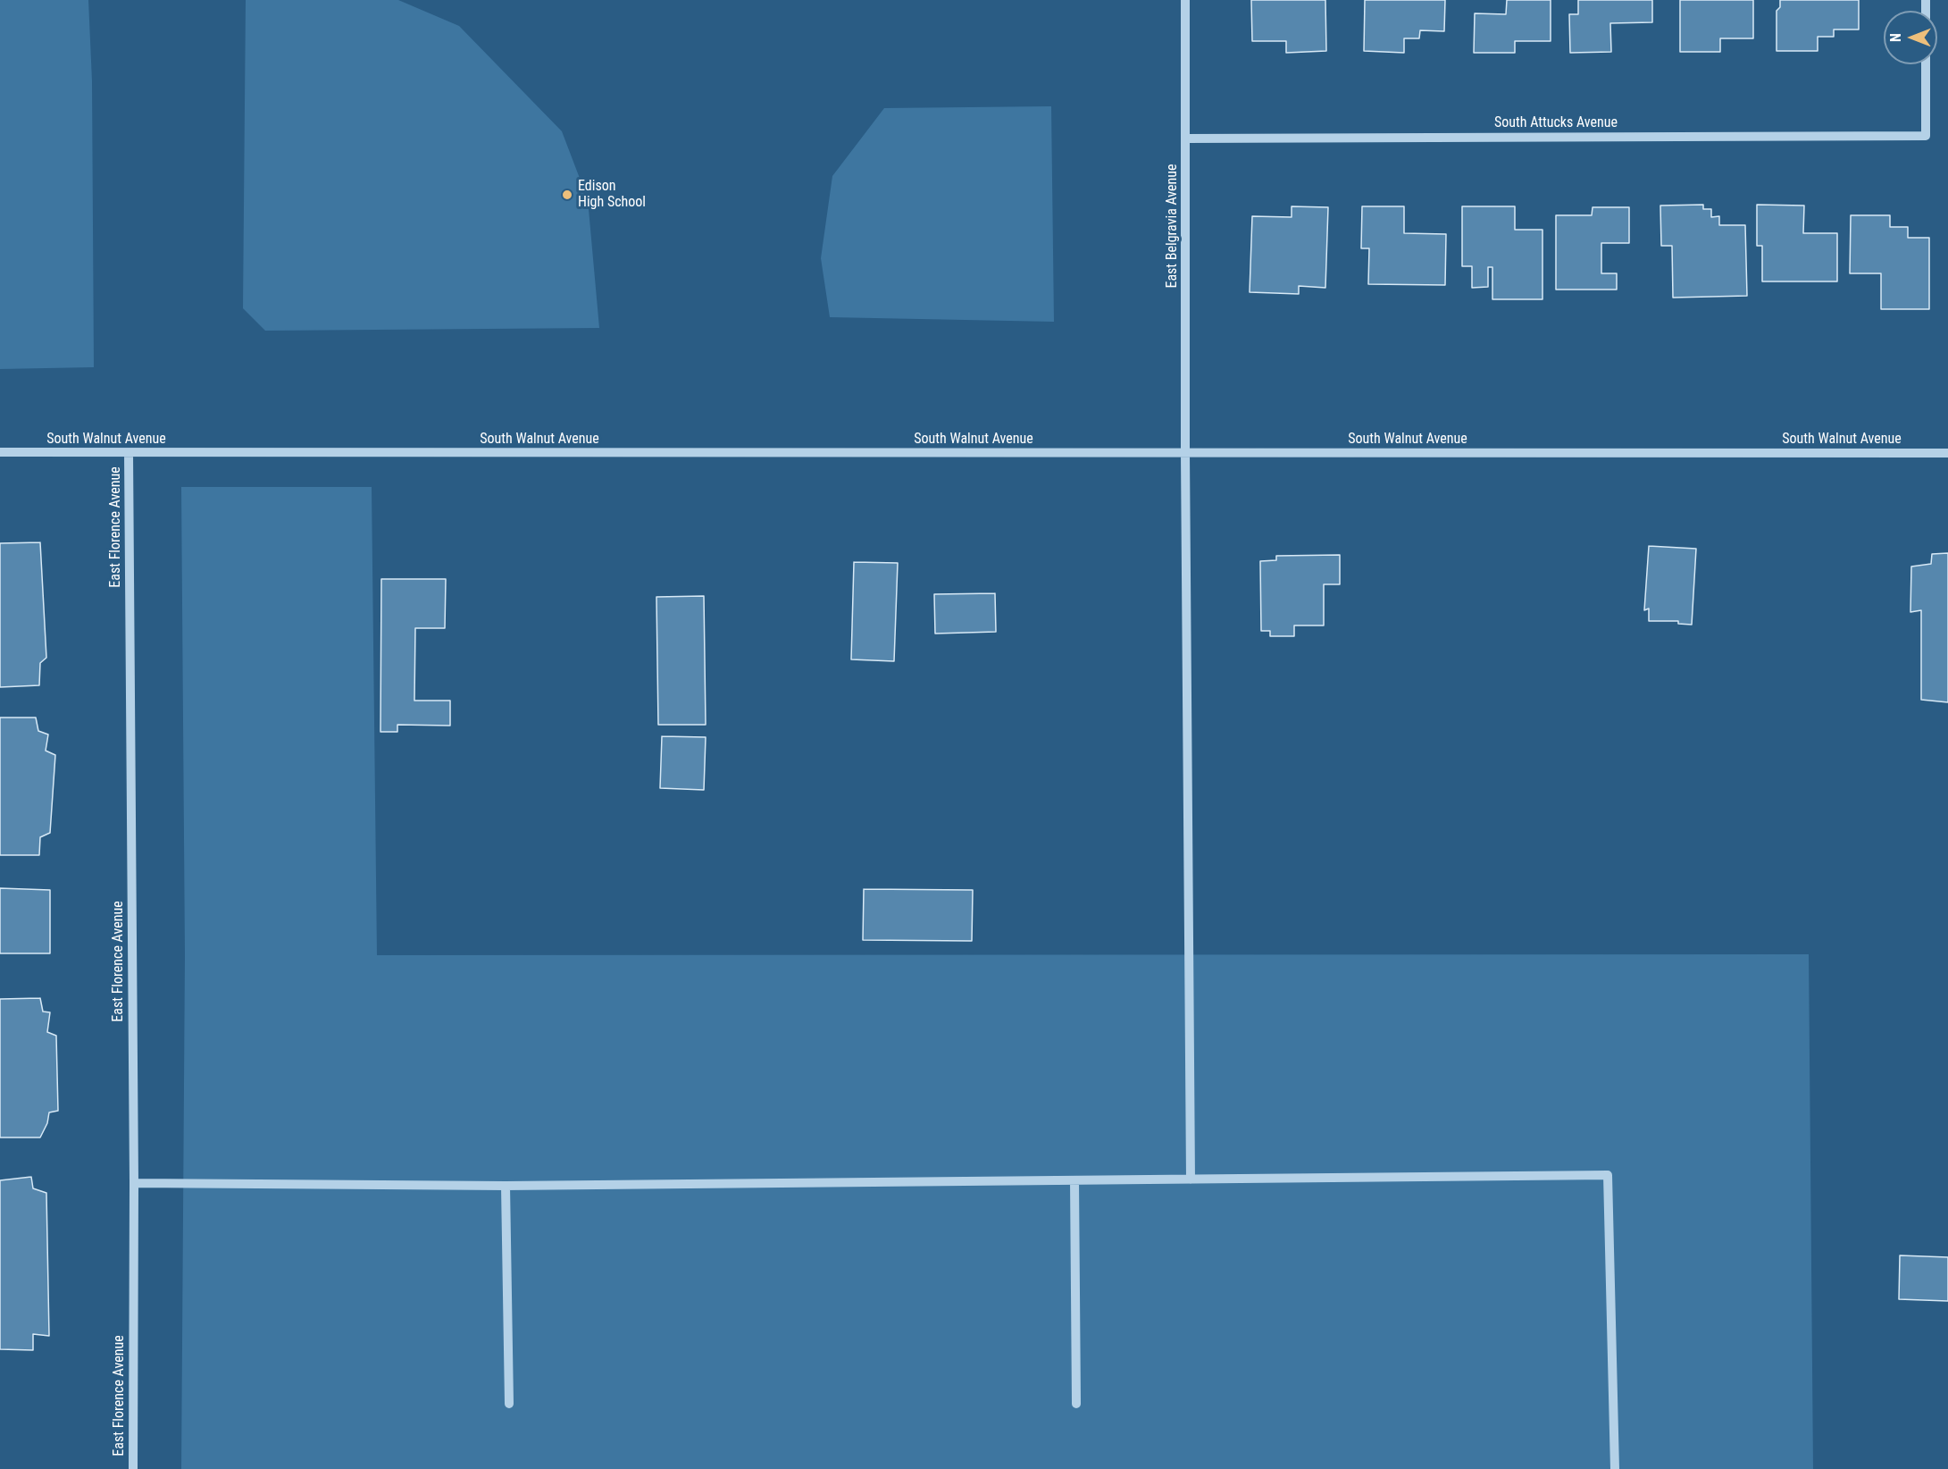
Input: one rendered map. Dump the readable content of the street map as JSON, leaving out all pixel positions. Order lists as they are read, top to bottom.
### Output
{
  "streets": {
    "street": [
      "South Attucks Avenue",
      "East Belgravia Avenue",
      "South Walnut Avenue",
      "East Florence Avenue"
    ]
  },
  "crossings": [
    ["South Attucks Avenue", "East Belgravia Avenue"],
    ["East Belgravia Avenue", "South Walnut Avenue"],
    ["South Walnut Avenue", "East Florence Avenue"]
  ],
  "places": ["Edison High School"],
  "north": "left"
}
